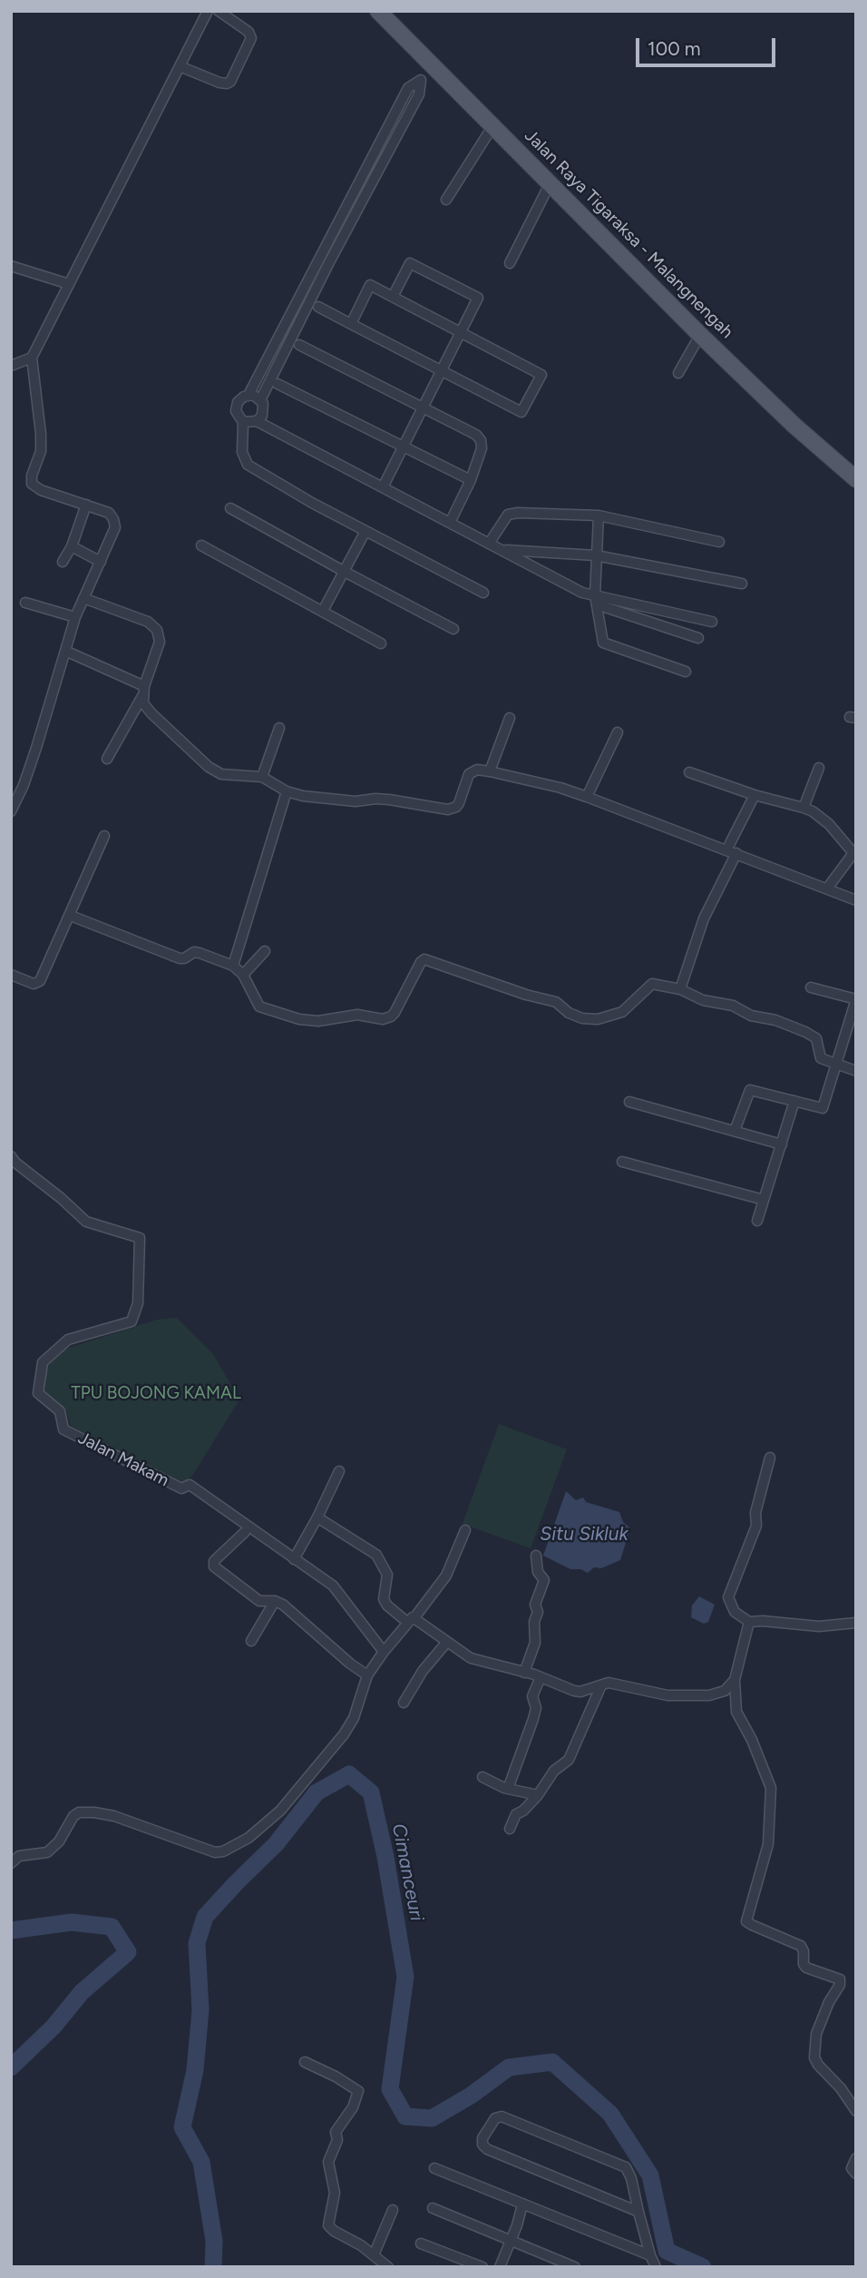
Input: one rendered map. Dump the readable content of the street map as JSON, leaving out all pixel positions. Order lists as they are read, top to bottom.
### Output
{
  "streets": {
    "main road": ["Jalan Raya Tigaraksa - Malangnengah"],
    "street": ["Jalan Makam"]
  },
  "water": ["Situ Sikluk", "Cimanceuri"],
  "parks": ["TPU BOJONG KAMAL"],
  "scale_bar": "100 m"
}
